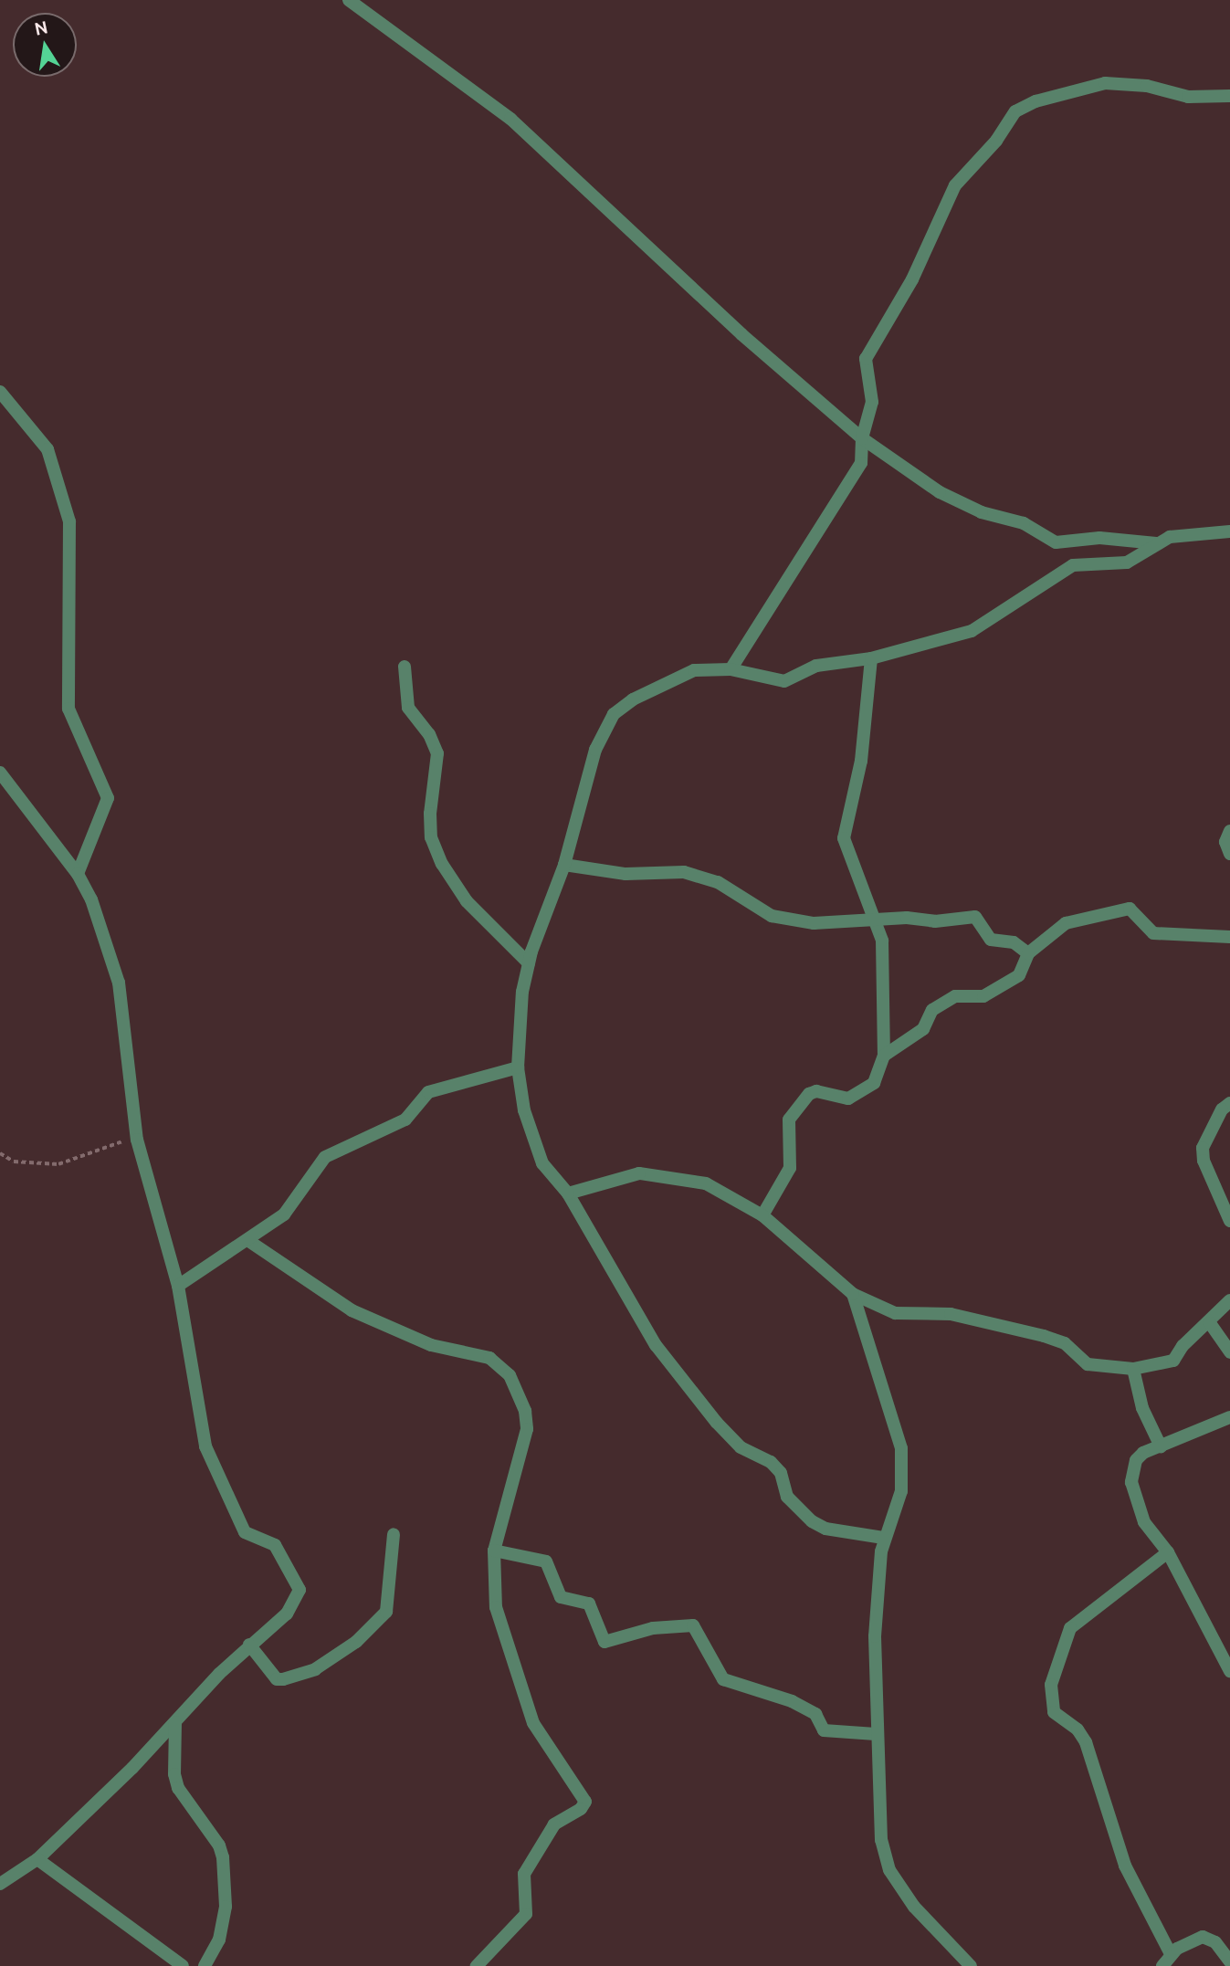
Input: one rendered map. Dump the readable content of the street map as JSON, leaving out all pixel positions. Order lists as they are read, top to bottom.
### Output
{
  "north": "top"
}
